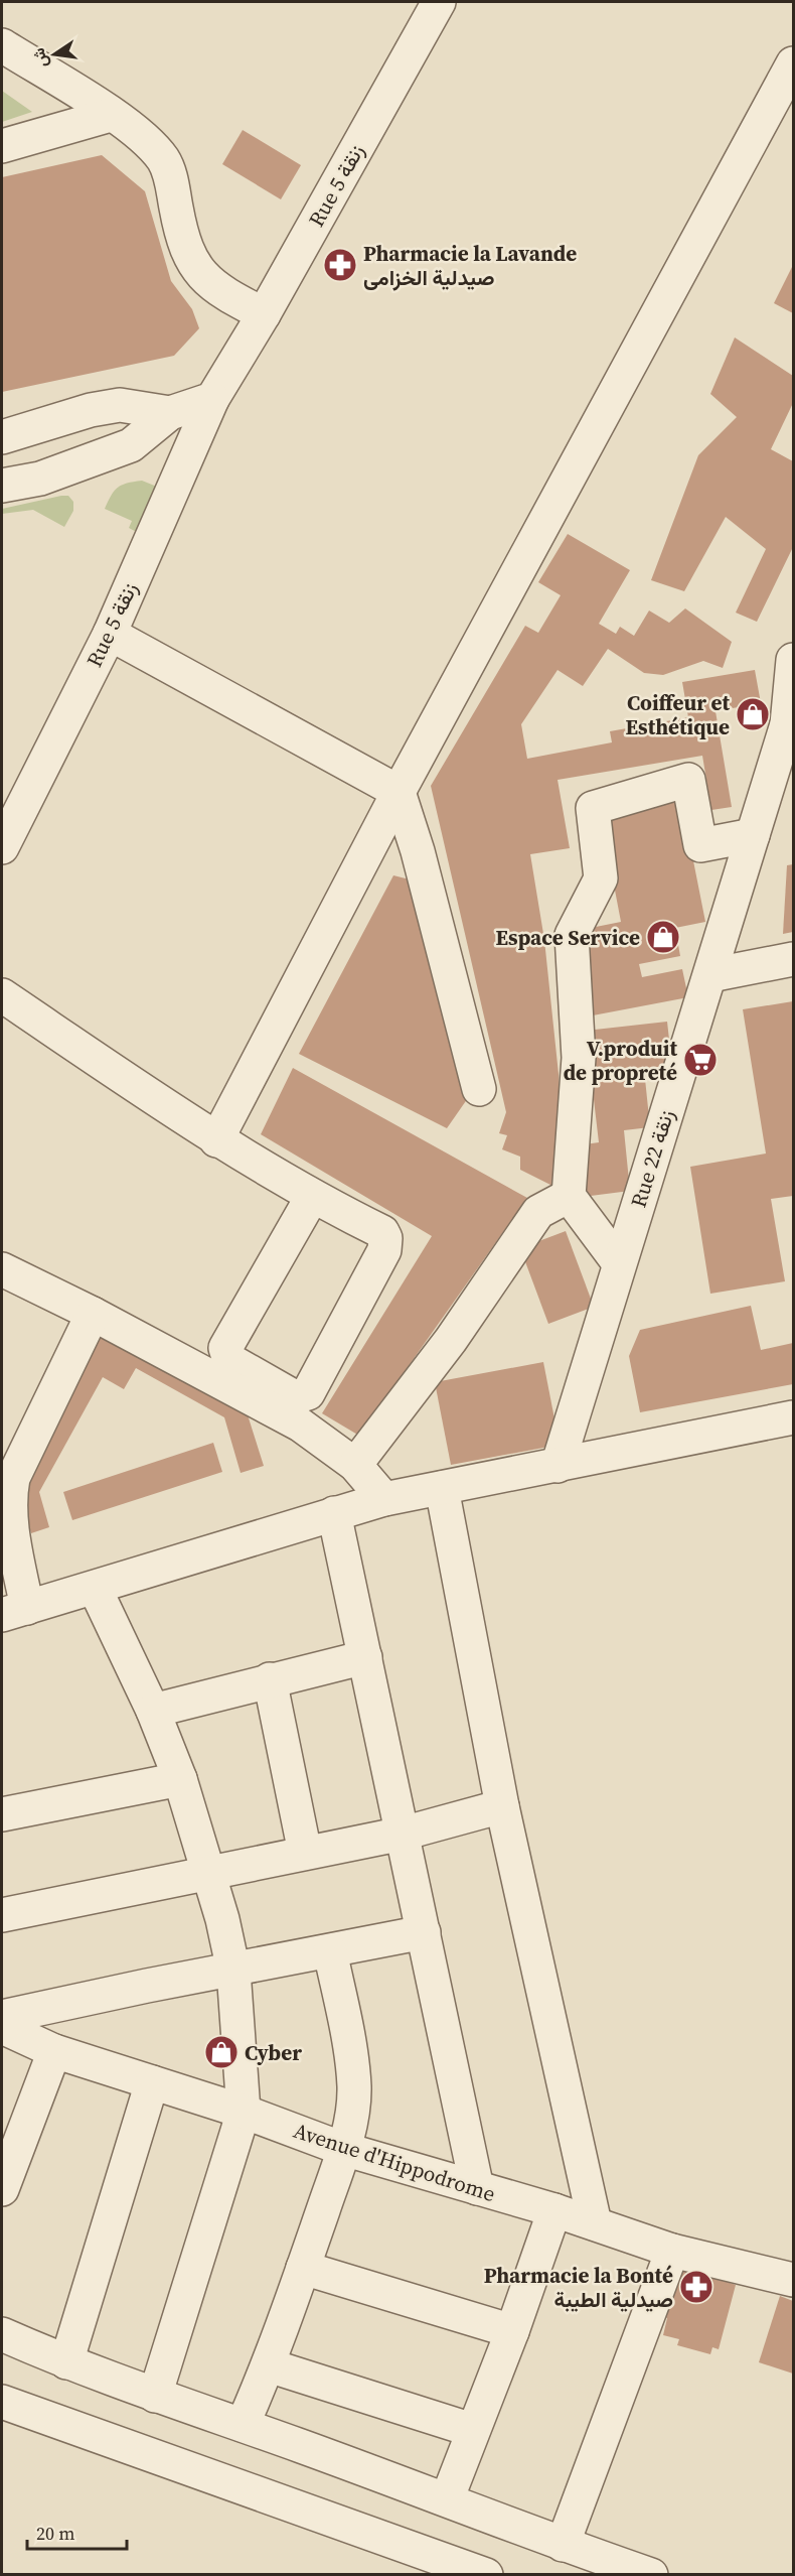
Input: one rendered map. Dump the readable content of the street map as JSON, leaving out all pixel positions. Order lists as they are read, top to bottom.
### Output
{
  "streets": {
    "street": ["Rue 5 زنقة", "Rue 22 زنقة", "Avenue d'Hippodrome"]
  },
  "places": {
    "pharmacy": ["Pharmacie la Lavande صيدلية الخزامى", "Pharmacie la Bonté صيدلية الطيبة"],
    "shop": ["Coiffeur et Esthétique", "Espace Service", "Cyber"],
    "supermarket": ["V.produit de propreté"]
  },
  "scale_bar": "20 m",
  "north": "left"
}
